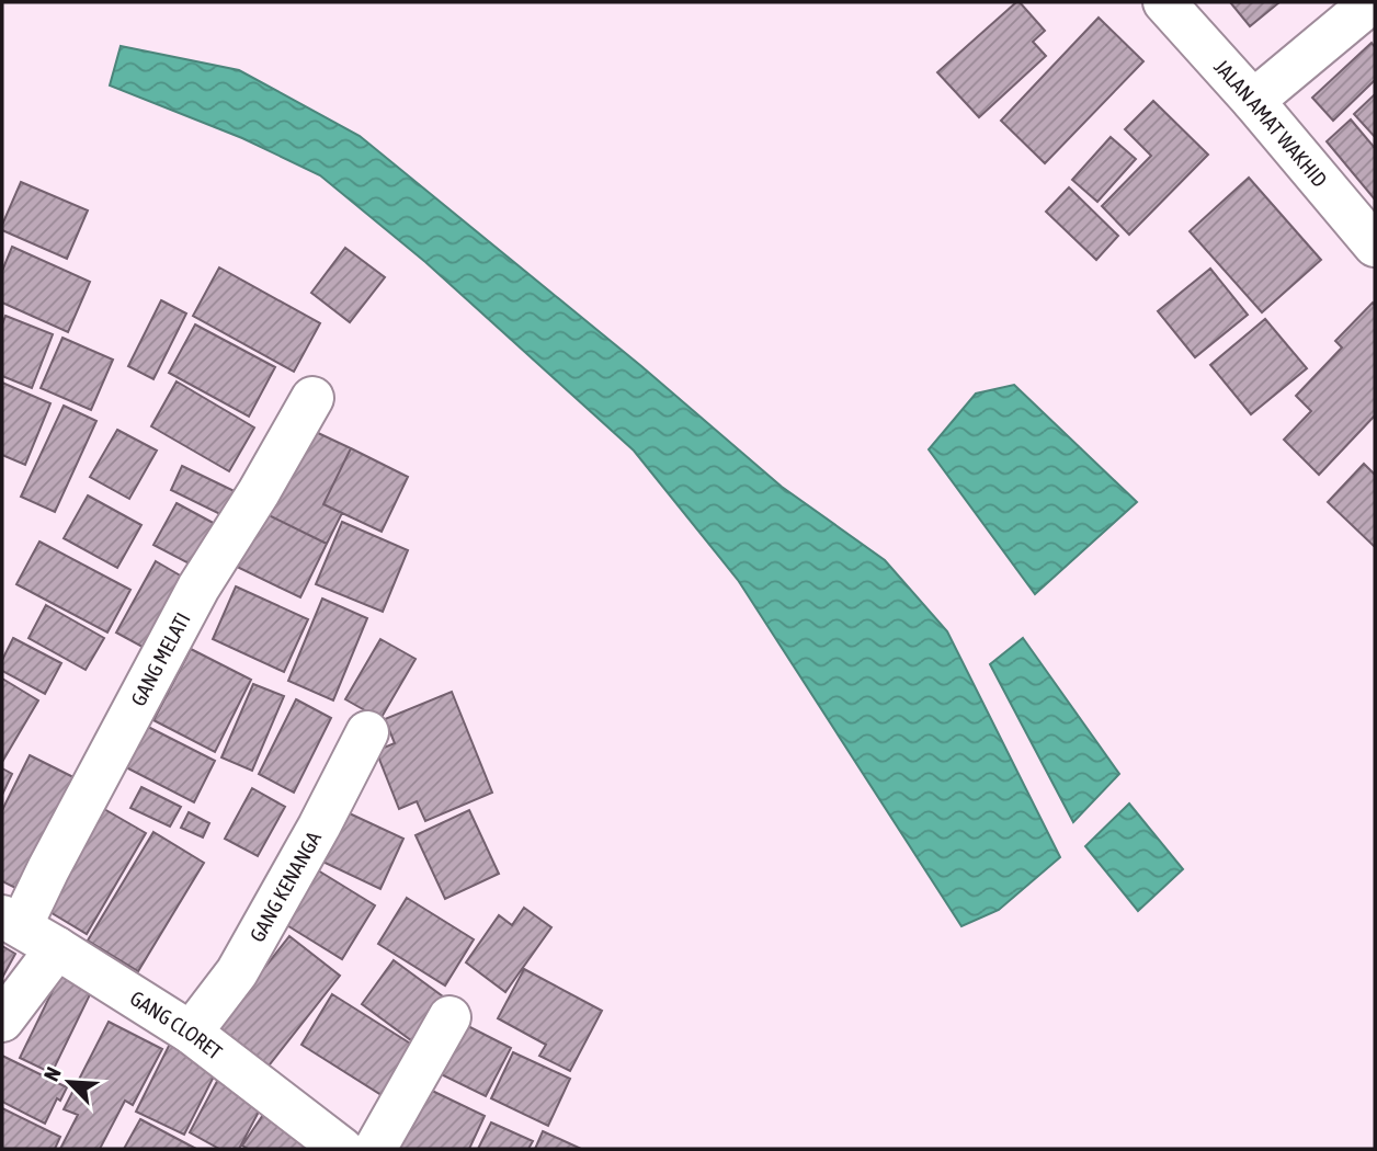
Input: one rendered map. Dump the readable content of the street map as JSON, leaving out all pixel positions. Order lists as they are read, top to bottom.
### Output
{
  "streets": {
    "street": [
      "JALAN AMAT WAKHID",
      "GANG MELATI",
      "GANG KENANGA",
      "GANG CLORET"
    ]
  },
  "crossings": [
    ["GANG MELATI", "GANG CLORET"],
    ["GANG KENANGA", "GANG CLORET"]
  ],
  "north": "top left"
}
